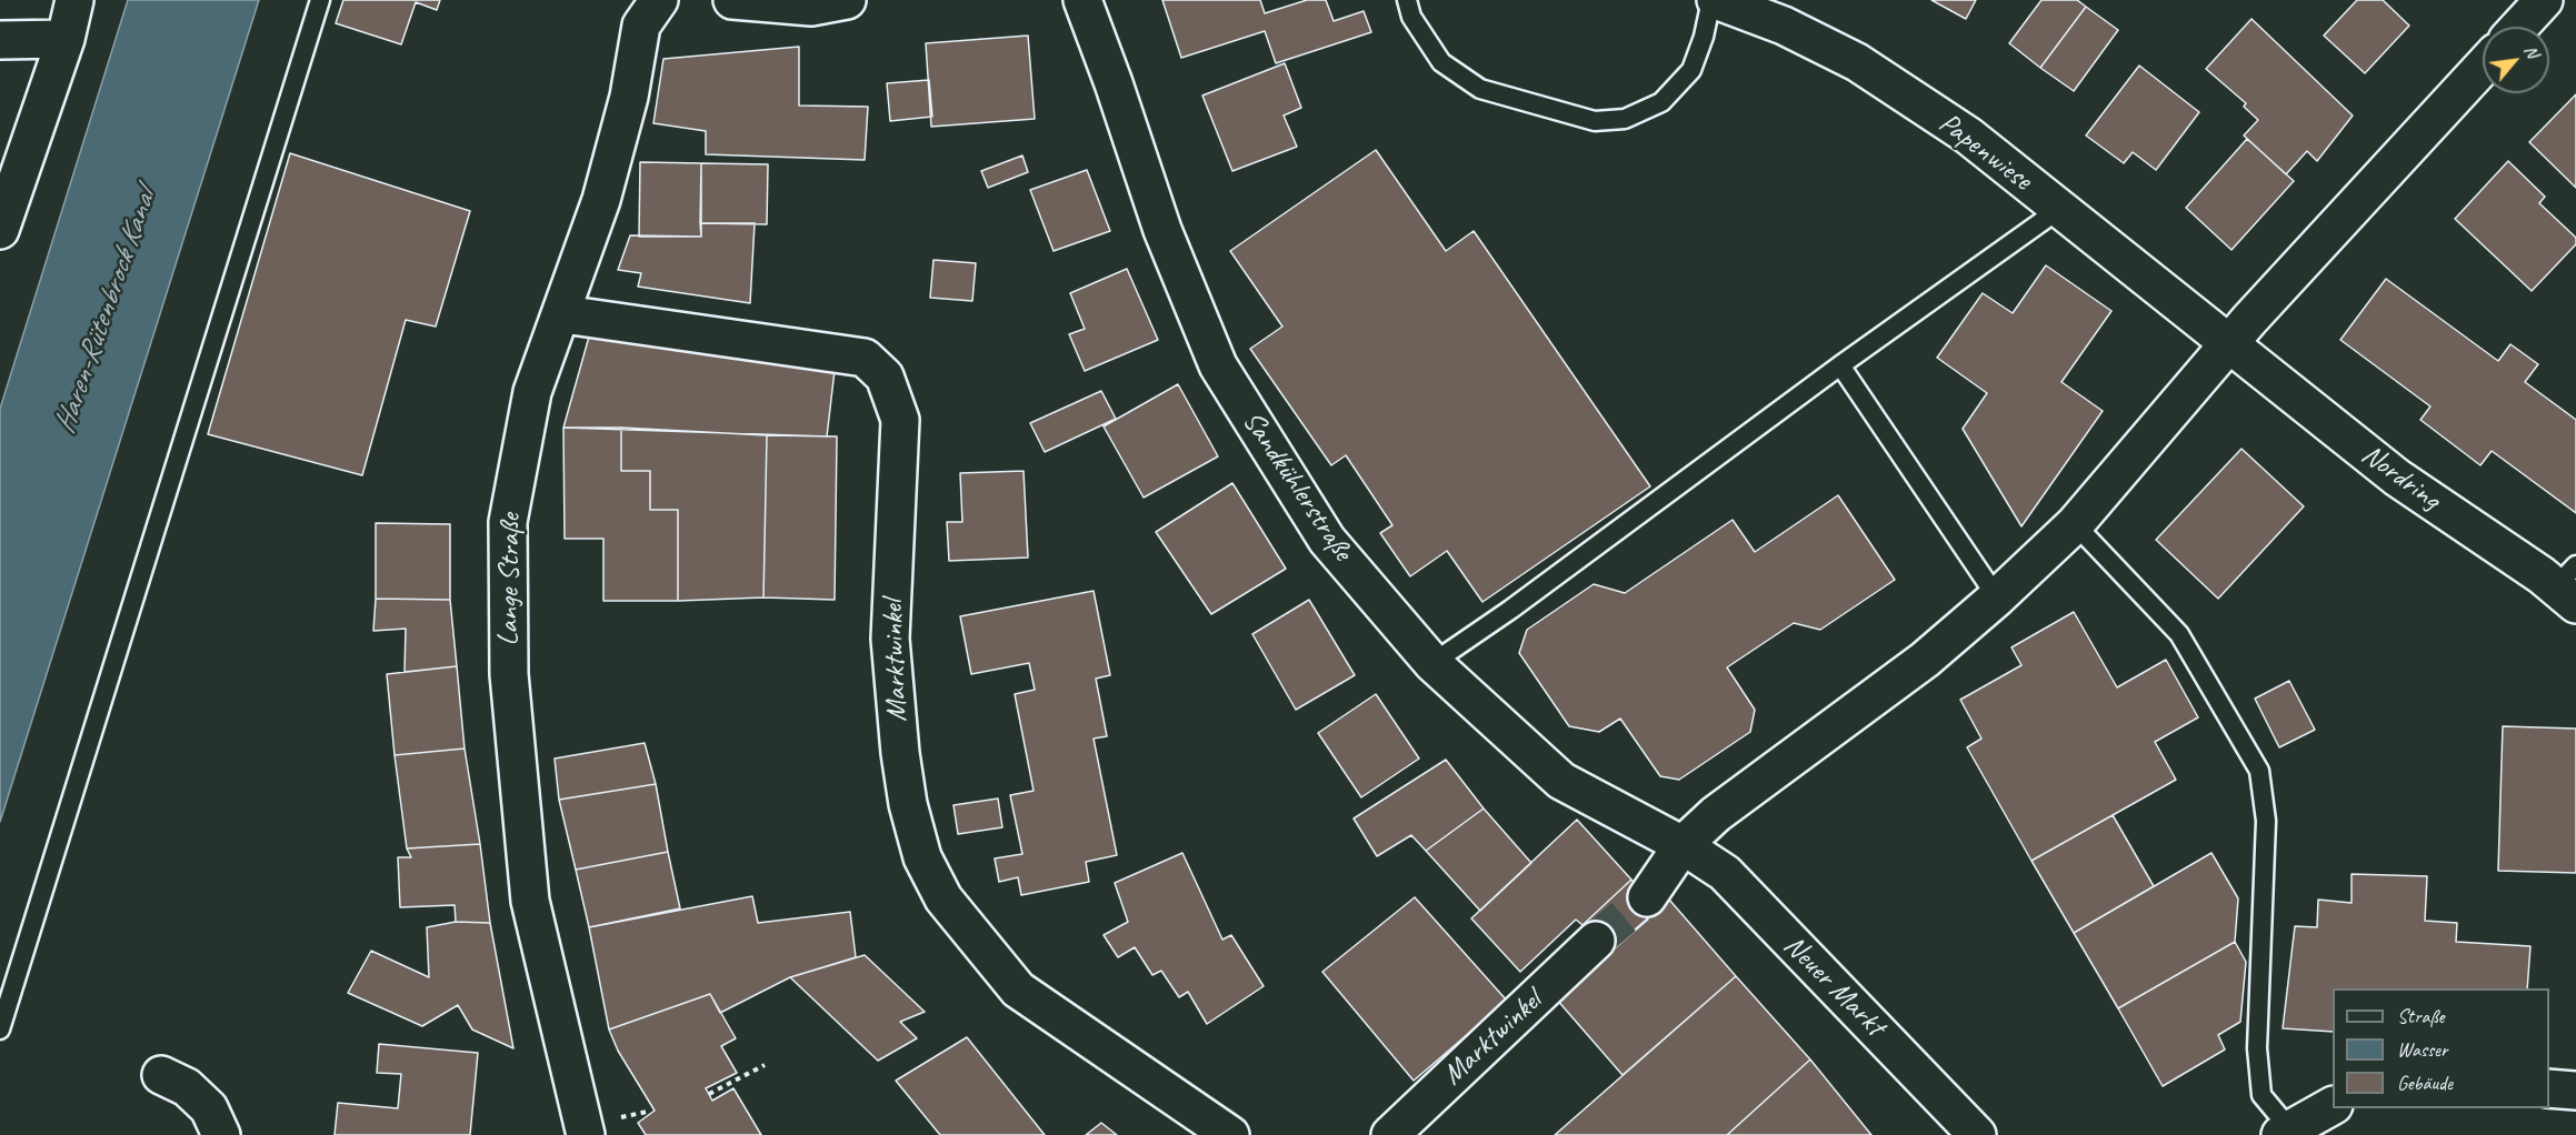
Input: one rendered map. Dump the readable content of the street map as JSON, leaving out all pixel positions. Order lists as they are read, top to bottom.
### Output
{
  "streets": {
    "street": [
      "Papenwiese",
      "Nordring",
      "Sandkühlerstraße",
      "Lange Straße",
      "Marktwinkel",
      "Neuer Markt"
    ]
  },
  "crossings": [
    ["Papenwiese", "Nordring"],
    ["Sandkühlerstraße", "Neuer Markt"],
    ["Lange Straße", "Marktwinkel"]
  ],
  "water": ["Haren-Rütenbrock Kanal"],
  "legend": ["Straße", "Wasser", "Gebäude"],
  "north": "top right"
}
